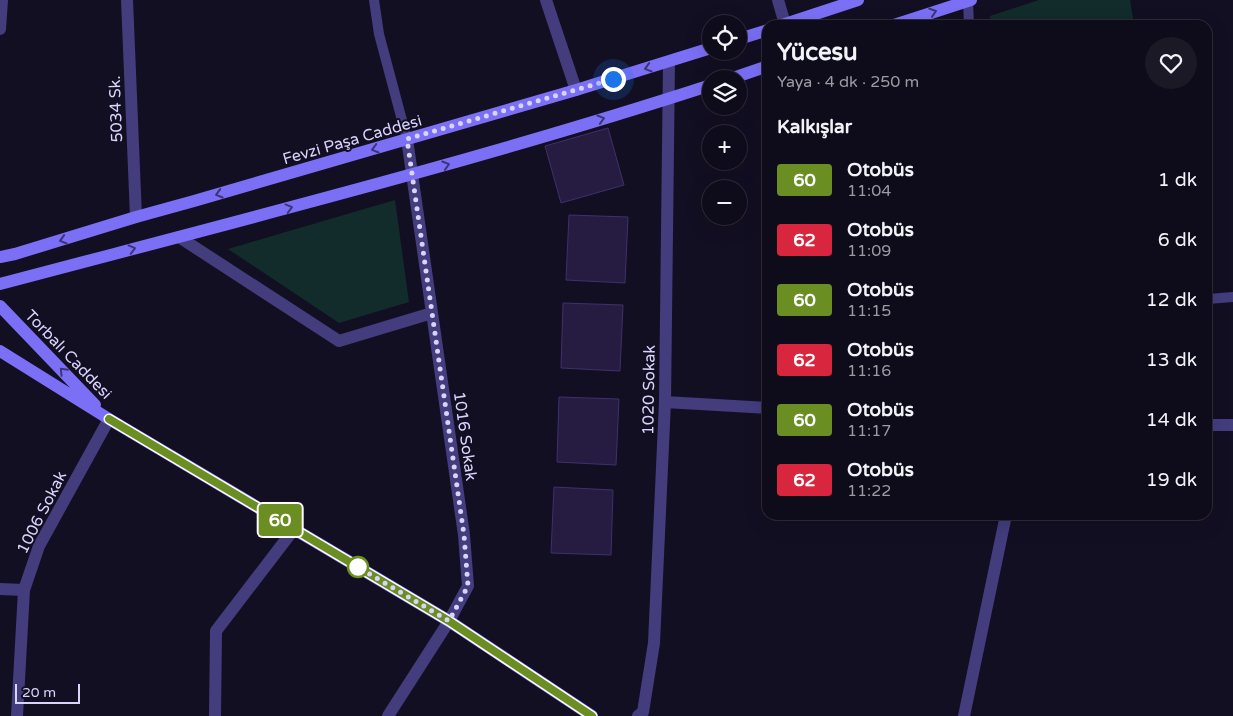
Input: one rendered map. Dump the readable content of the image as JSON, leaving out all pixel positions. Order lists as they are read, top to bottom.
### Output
{
  "streets": {
    "main road": ["Fevzi Paşa Caddesi", "Torbalı Caddesi"],
    "street": [
      "5034 Sk.",
      "1020 Sokak",
      "1016 Sokak",
      "1006 Sokak"
    ]
  },
  "crossings": [
    ["5034 Sk.", "Fevzi Paşa Caddesi"],
    ["Fevzi Paşa Caddesi", "1020 Sokak"],
    ["Fevzi Paşa Caddesi", "1016 Sokak"],
    ["Torbalı Caddesi", "1006 Sokak"]
  ],
  "lines": ["bus line 60"],
  "scale_bar": "20 m",
  "page": {
    "on_map": "60",
    "map_buttons": ["+", "−"],
    "heading": [
      ["Yücesu", "Yaya · 4 dk · 250 m"],
      "Kalkışlar"
    ],
    "list": [
      {
        "mark": "60",
        "name": "Otobüs",
        "note": "11:04",
        "value": "1 dk"
      },
      {
        "mark": "62",
        "name": "Otobüs",
        "note": "11:09",
        "value": "6 dk"
      },
      {
        "mark": "60",
        "name": "Otobüs",
        "note": "11:15",
        "value": "12 dk"
      },
      {
        "mark": "62",
        "name": "Otobüs",
        "note": "11:16",
        "value": "13 dk"
      },
      {
        "mark": "60",
        "name": "Otobüs",
        "note": "11:17",
        "value": "14 dk"
      },
      {
        "mark": "62",
        "name": "Otobüs",
        "note": "11:22",
        "value": "19 dk"
      }
    ],
    "scale": "20 m"
  }
}
